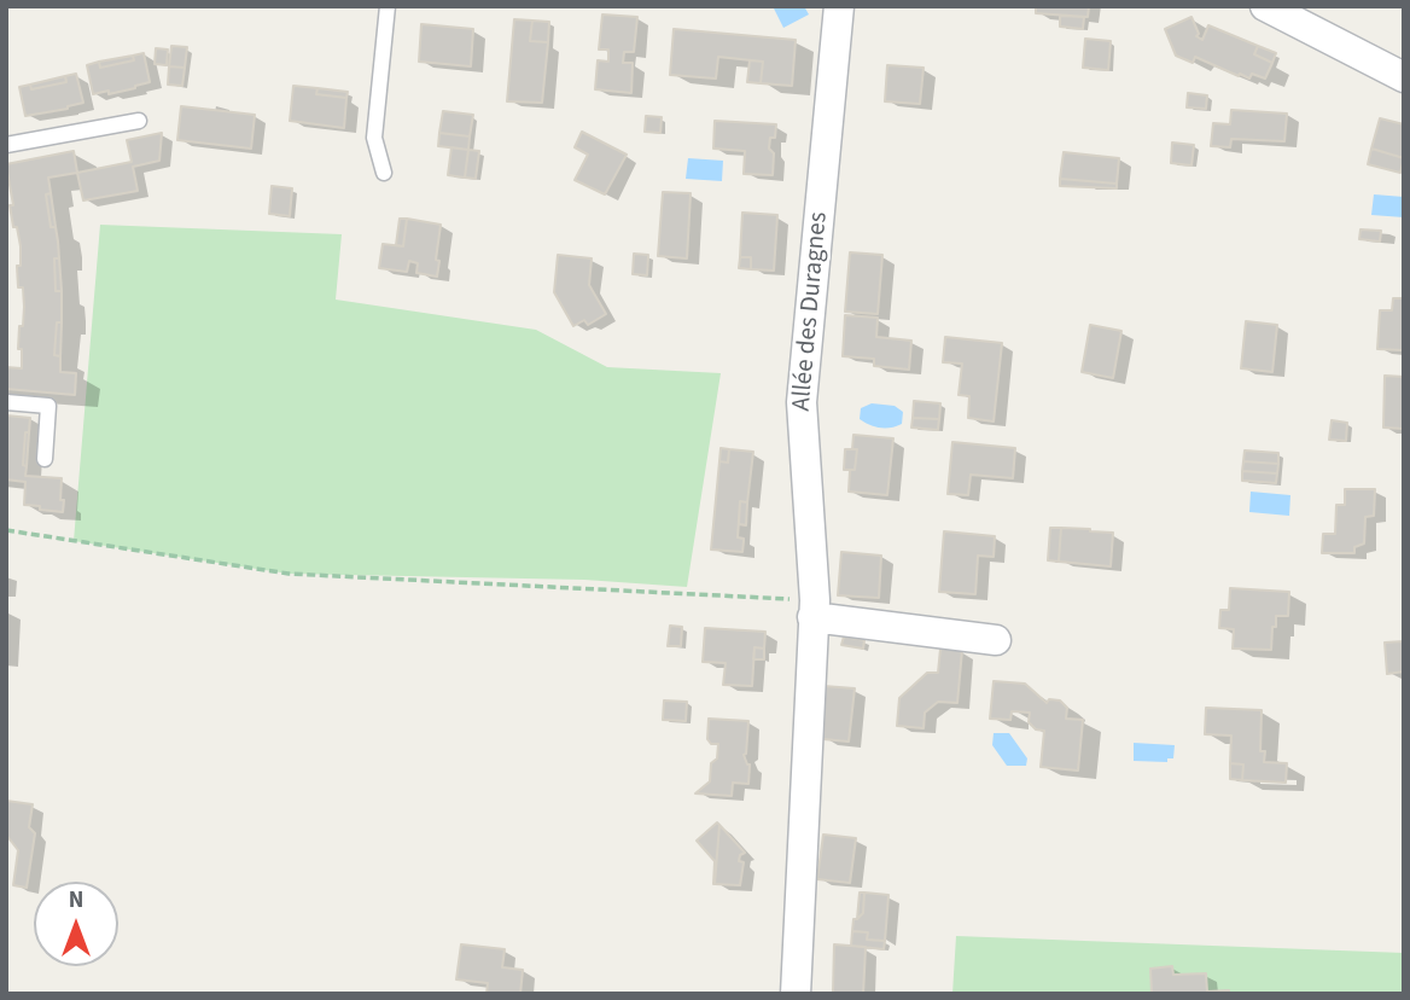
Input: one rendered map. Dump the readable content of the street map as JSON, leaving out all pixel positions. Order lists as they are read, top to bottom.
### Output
{
  "streets": {
    "street": ["Allée des Duragnes"]
  },
  "north": "top"
}
